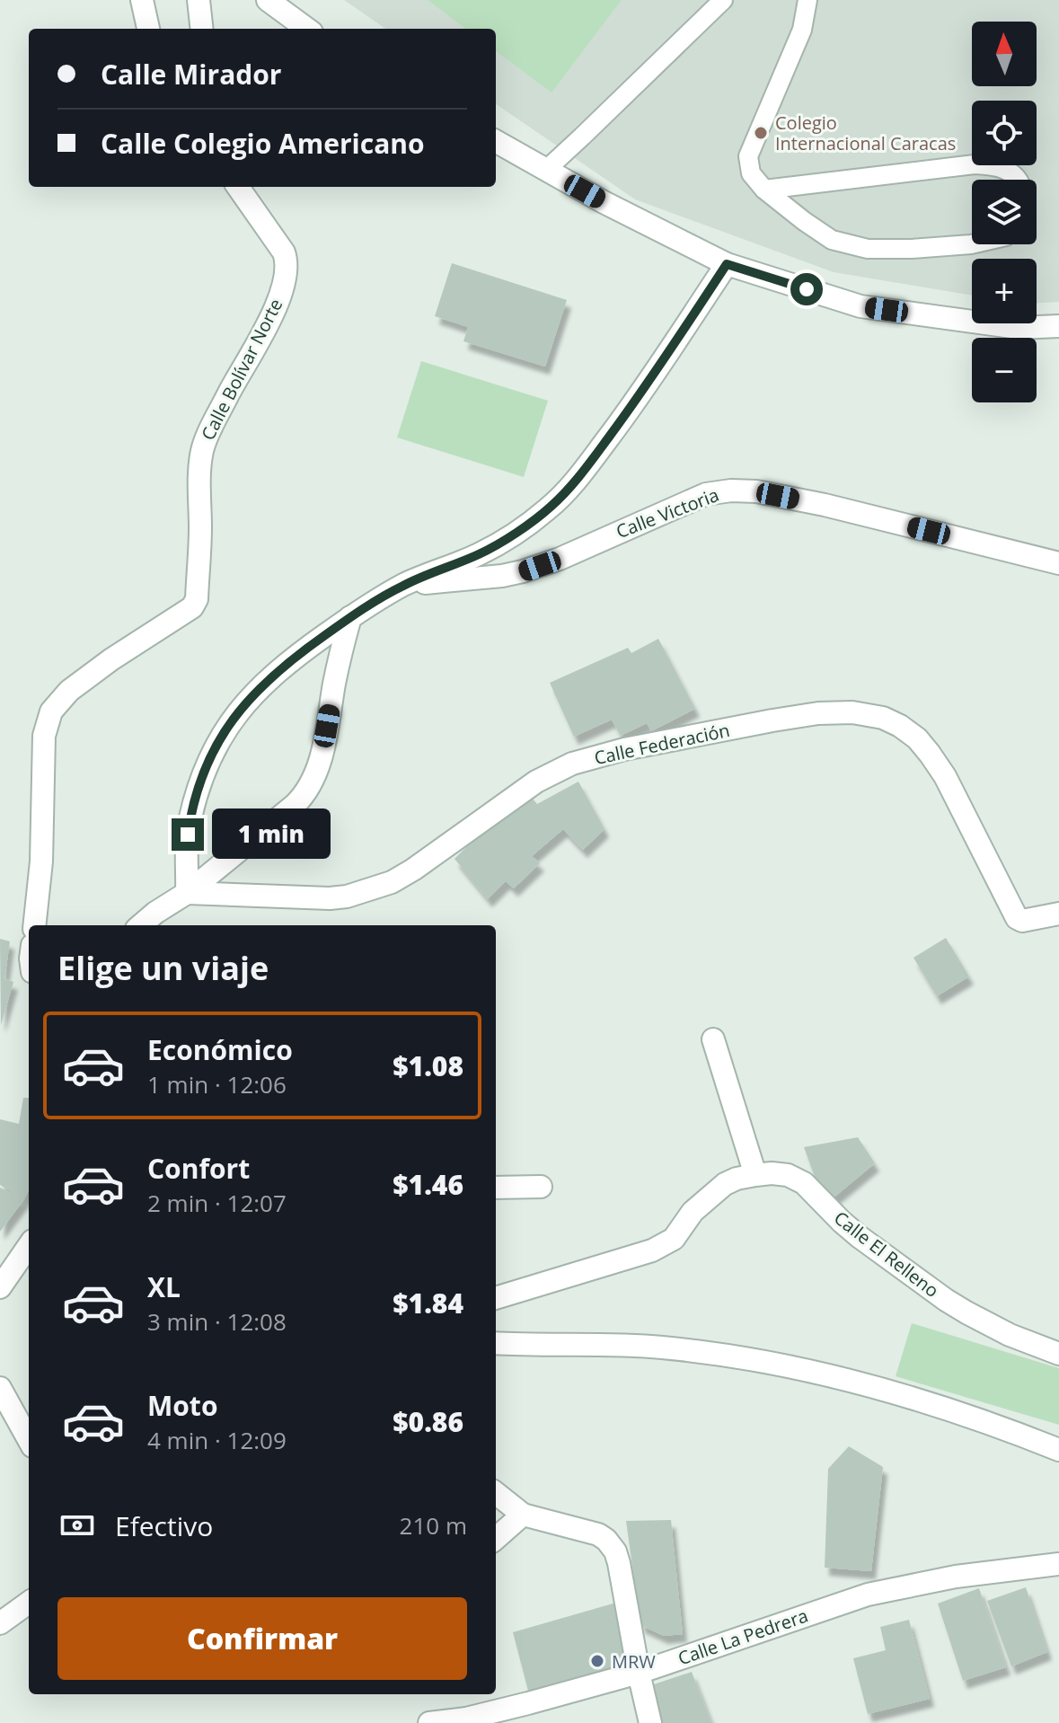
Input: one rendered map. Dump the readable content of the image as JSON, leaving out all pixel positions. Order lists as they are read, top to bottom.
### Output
{
  "streets": {
    "street": [
      "Calle Bolívar Norte",
      "Calle Victoria",
      "Calle Federación",
      "Calle El Relleno",
      "Calle La Pedrera"
    ]
  },
  "places": ["Colegio Internacional Caracas", "MRW"],
  "north": "top",
  "page": {
    "map_buttons": ["+", "−"],
    "banner": ["Calle Mirador", "Calle Colegio Americano"],
    "bubble": "1 min",
    "heading": "Elige un viaje",
    "list": [
      {
        "name": "Económico",
        "note": "1 min · 12:06",
        "value": "$1.08"
      },
      {
        "name": "Confort",
        "note": "2 min · 12:07",
        "value": "$1.46"
      },
      {
        "name": "XL",
        "note": "3 min · 12:08",
        "value": "$1.84"
      },
      {
        "name": "Moto",
        "note": "4 min · 12:09",
        "value": "$0.86"
      }
    ],
    "pay": ["Efectivo", "210 m"],
    "buttons": "Confirmar"
  }
}
